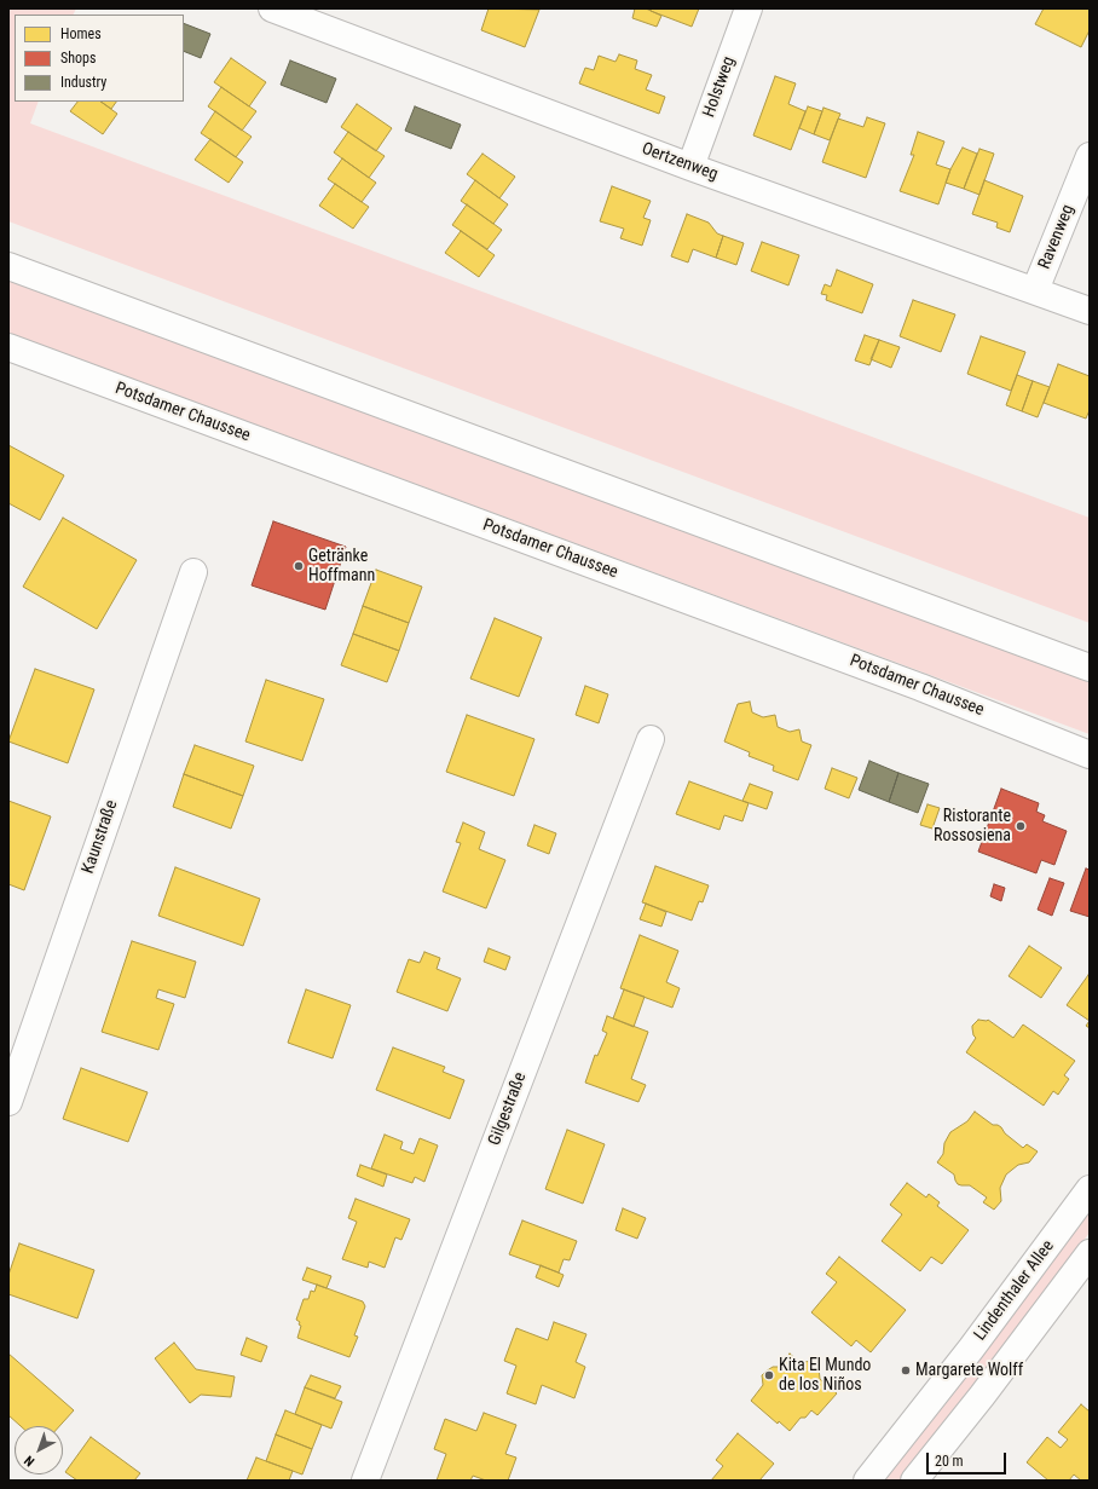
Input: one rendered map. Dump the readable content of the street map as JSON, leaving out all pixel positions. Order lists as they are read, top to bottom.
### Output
{
  "streets": {
    "main road": [
      "Holstweg",
      "Oertzenweg",
      "Ravenweg",
      "Potsdamer Chaussee",
      "Kaunstraße",
      "Gilgestraße",
      "Lindenthaler Allee"
    ]
  },
  "crossings": [
    ["Holstweg", "Oertzenweg"],
    ["Oertzenweg", "Ravenweg"]
  ],
  "places": [
    "Getränke Hoffmann",
    "Ristorante Rossosiena",
    "Margarete Wolff",
    "Kita El Mundo de los Niños"
  ],
  "legend": ["Homes", "Shops", "Industry"],
  "scale_bar": "20 m",
  "north": "bottom left"
}
